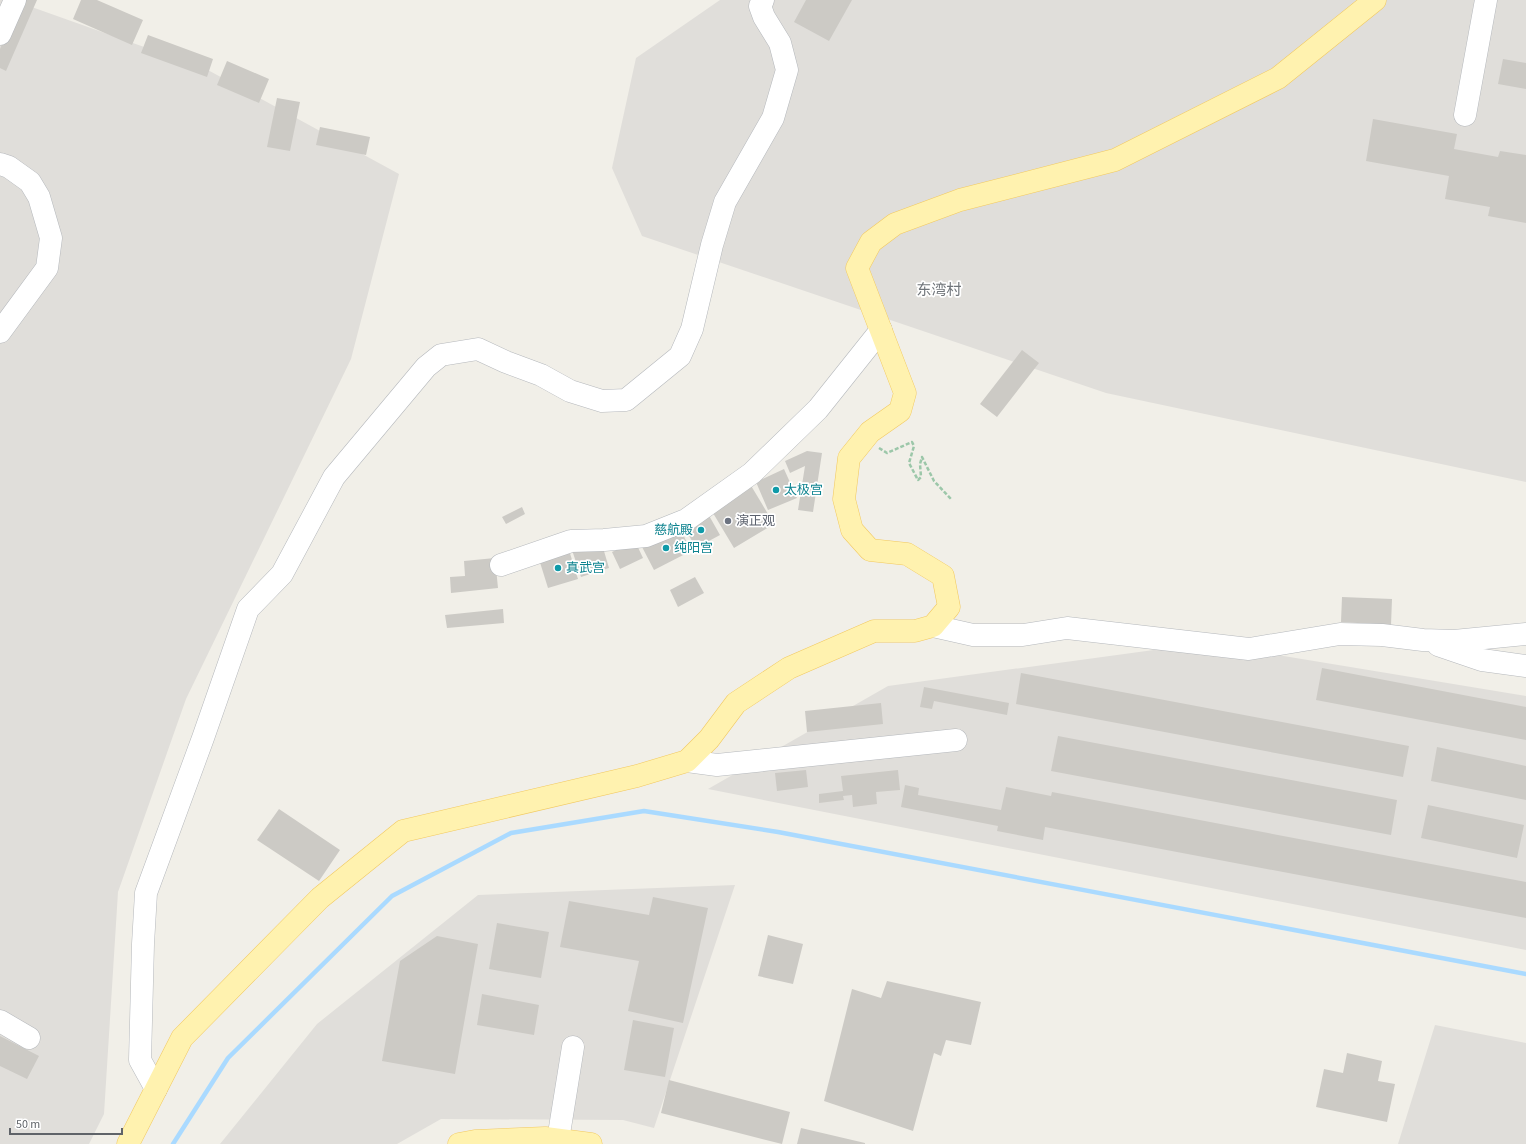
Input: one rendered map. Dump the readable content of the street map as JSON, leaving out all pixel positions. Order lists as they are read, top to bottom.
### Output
{
  "districts": ["东湾村"],
  "places": [
    "太极宫",
    "演正观",
    "慈航殿",
    "纯阳宫",
    "真武宫"
  ],
  "scale_bar": "50 m"
}
